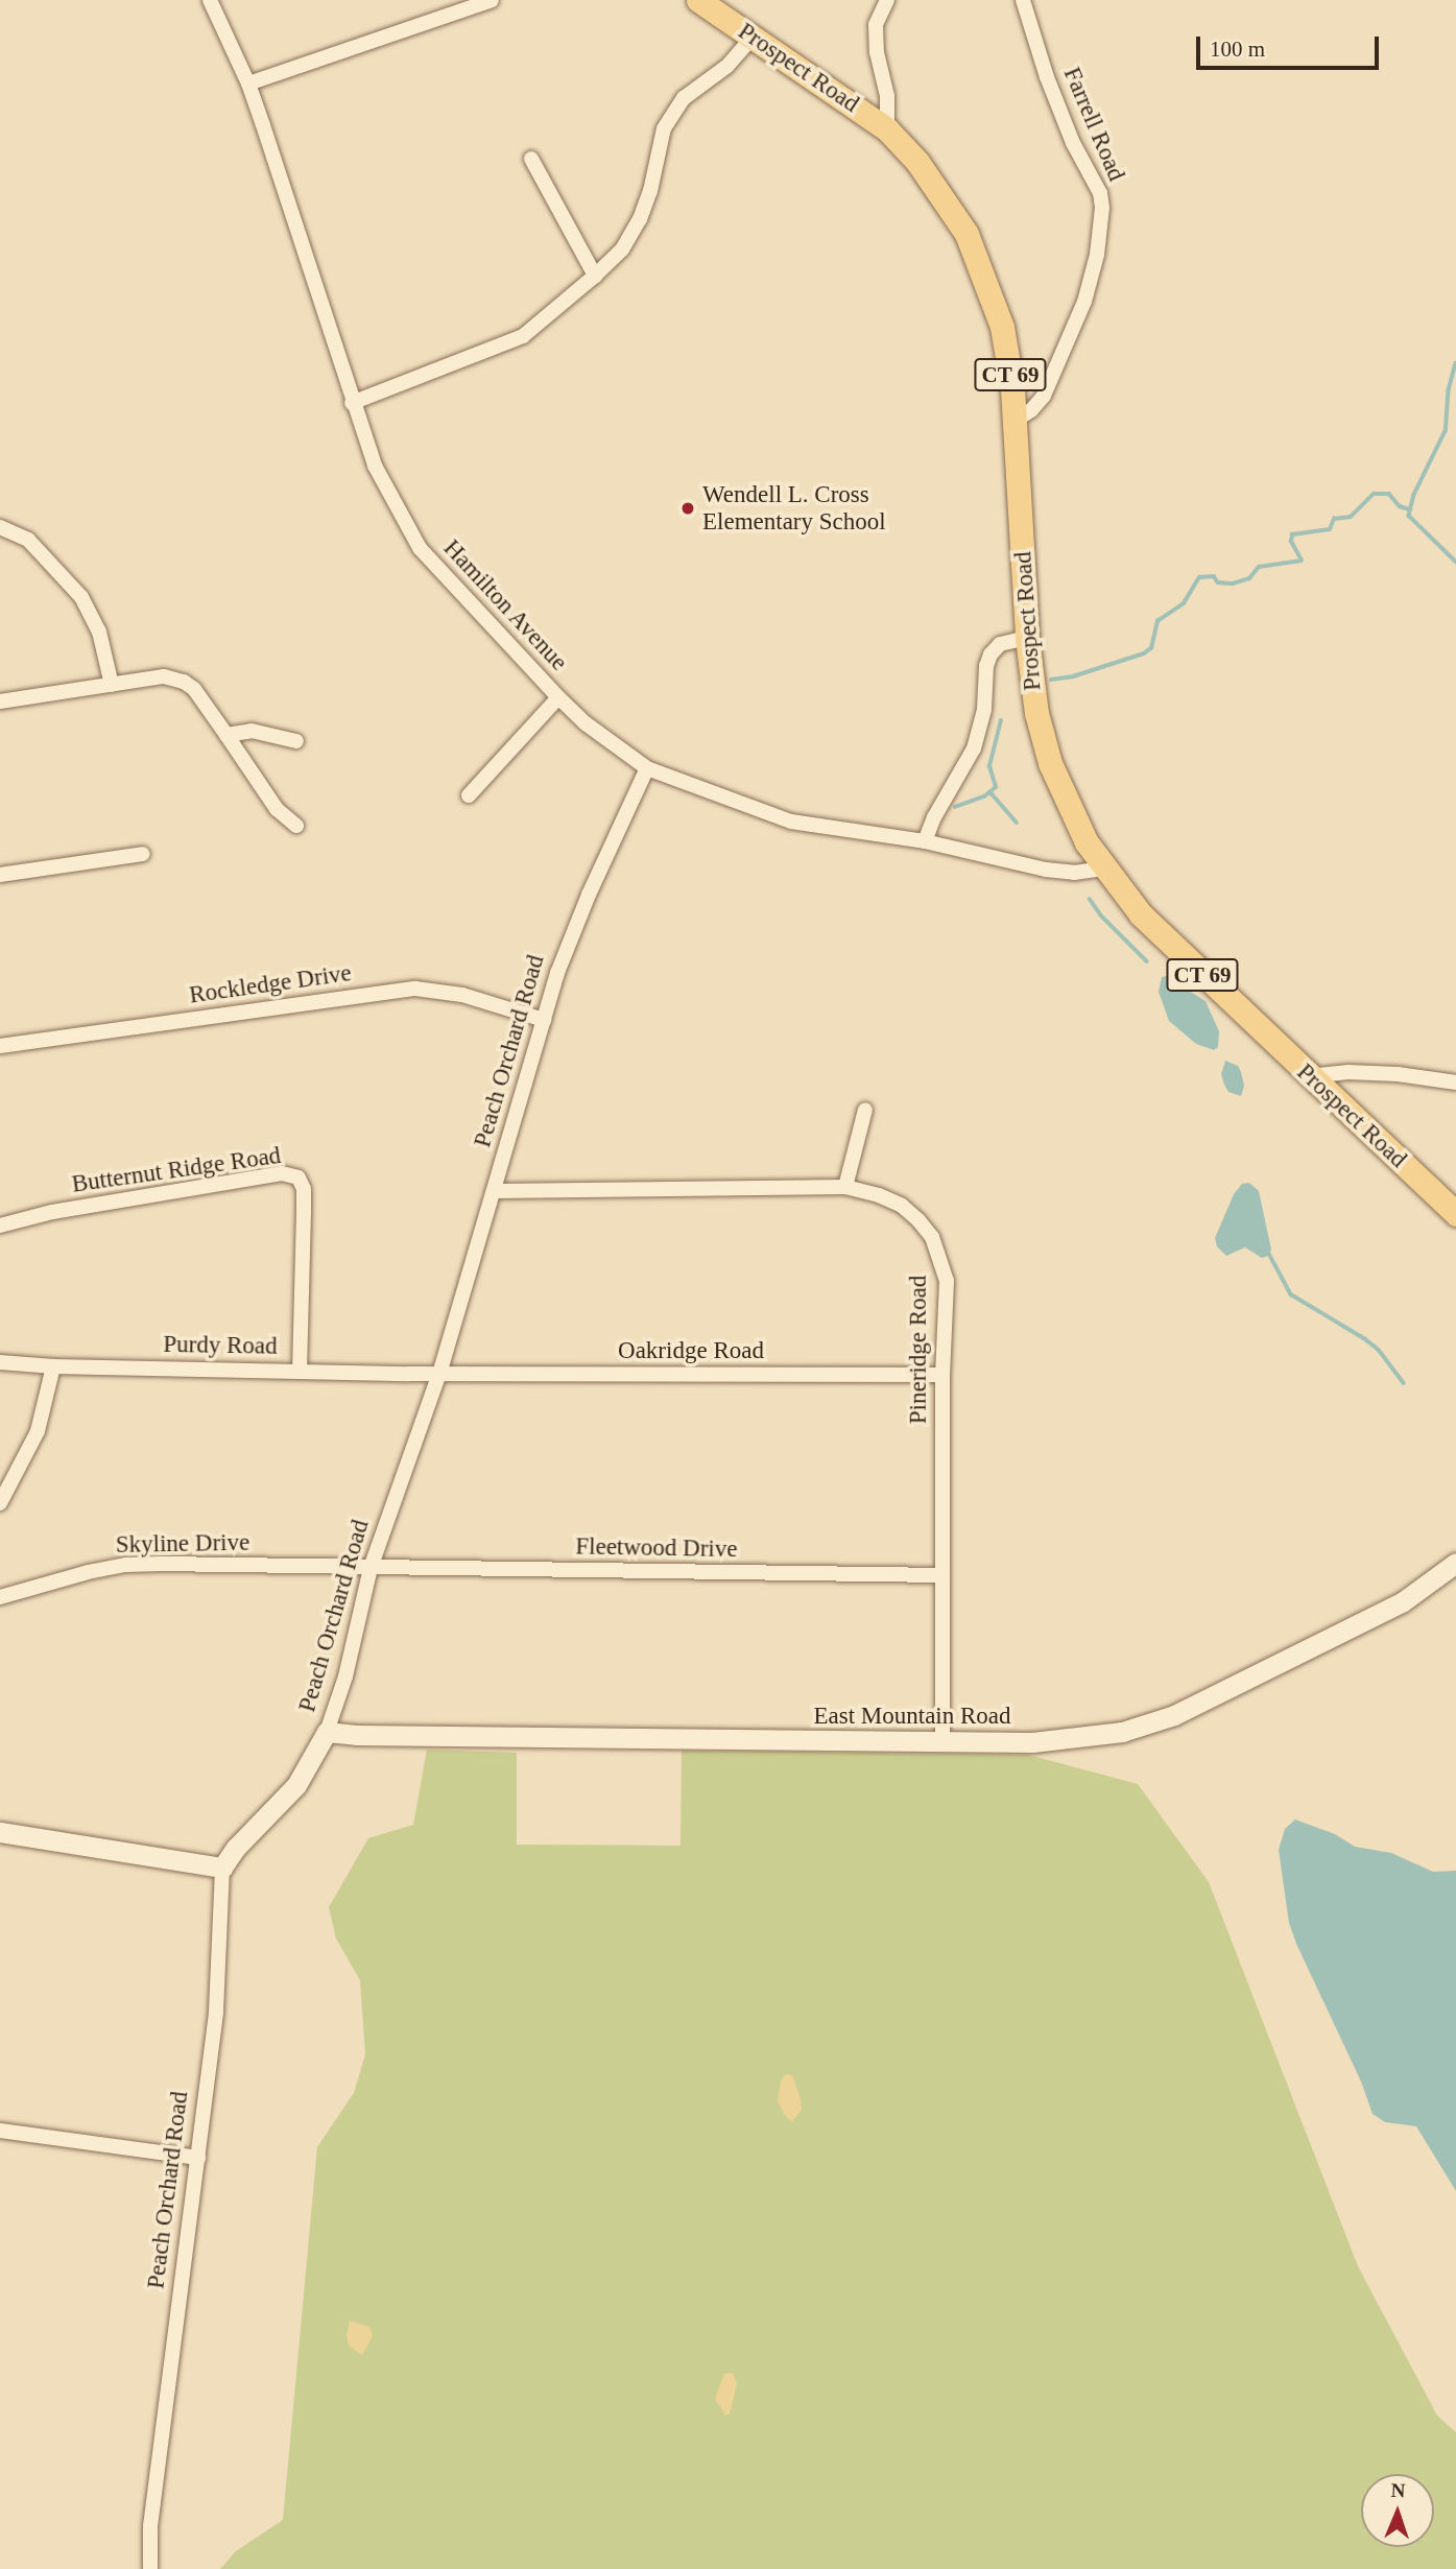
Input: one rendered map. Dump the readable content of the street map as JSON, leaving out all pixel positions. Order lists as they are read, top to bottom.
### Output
{
  "streets": {
    "main road": ["Prospect Road", "CT 69"],
    "street": [
      "Farrell Road",
      "Hamilton Avenue",
      "Rockledge Drive",
      "Peach Orchard Road",
      "Butternut Ridge Road",
      "Purdy Road",
      "Pineridge Road",
      "Oakridge Road",
      "Skyline Drive",
      "Fleetwood Drive",
      "East Mountain Road"
    ]
  },
  "crossings": [
    ["Prospect Road", "Farrell Road"],
    ["Prospect Road", "Hamilton Avenue"],
    ["Hamilton Avenue", "Peach Orchard Road"],
    ["Rockledge Drive", "Peach Orchard Road"],
    ["Peach Orchard Road", "Purdy Road"],
    ["Peach Orchard Road", "Pineridge Road"],
    ["Peach Orchard Road", "Oakridge Road"],
    ["Peach Orchard Road", "Skyline Drive"],
    ["Peach Orchard Road", "Fleetwood Drive"],
    ["Peach Orchard Road", "East Mountain Road"],
    ["Butternut Ridge Road", "Purdy Road"],
    ["Purdy Road", "Oakridge Road"],
    ["Pineridge Road", "Oakridge Road"],
    ["Pineridge Road", "Fleetwood Drive"],
    ["Pineridge Road", "East Mountain Road"],
    ["Skyline Drive", "Fleetwood Drive"]
  ],
  "places": ["Wendell L. Cross Elementary School"],
  "scale_bar": "100 m",
  "north": "top"
}
